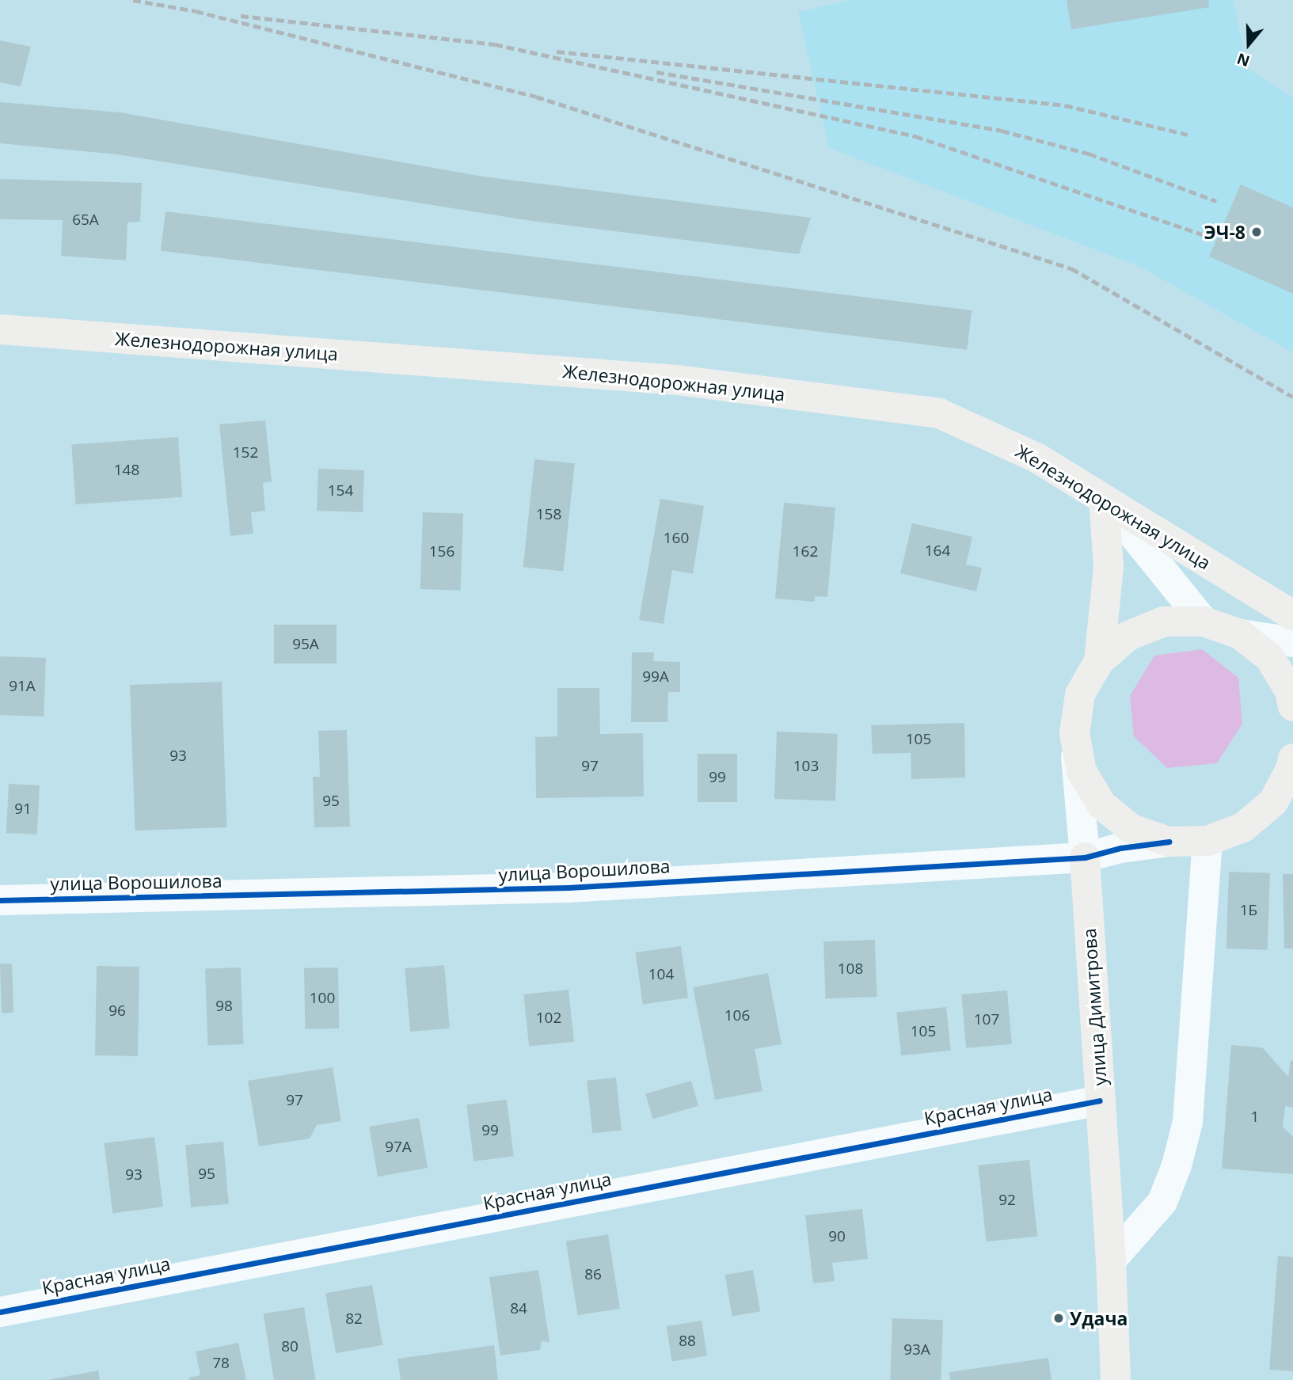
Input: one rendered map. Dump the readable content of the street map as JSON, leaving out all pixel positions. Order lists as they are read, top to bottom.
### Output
{
  "streets": {
    "main road": ["Железнодорожная улица", "улица Димитрова"],
    "street": ["улица Ворошилова", "Красная улица"]
  },
  "crossings": [
    ["улица Ворошилова", "улица Димитрова"],
    ["улица Димитрова", "Красная улица"]
  ],
  "places": ["ЭЧ-8", "Удача"],
  "house_numbers": [
    "65А",
    "152",
    "148",
    "154",
    "158",
    "160",
    "164",
    "156",
    "162",
    "95А",
    "99А",
    "91А",
    "105",
    "93",
    "97",
    "103",
    "99",
    "95",
    "91",
    "1Б",
    "108",
    "104",
    "100",
    "98",
    "96",
    "106",
    "102",
    "107",
    "105",
    "97",
    "1",
    "99",
    "97А",
    "95",
    "93",
    "92",
    "90",
    "86",
    "84",
    "82",
    "88",
    "80",
    "93А",
    "78"
  ],
  "north": "bottom"
}
